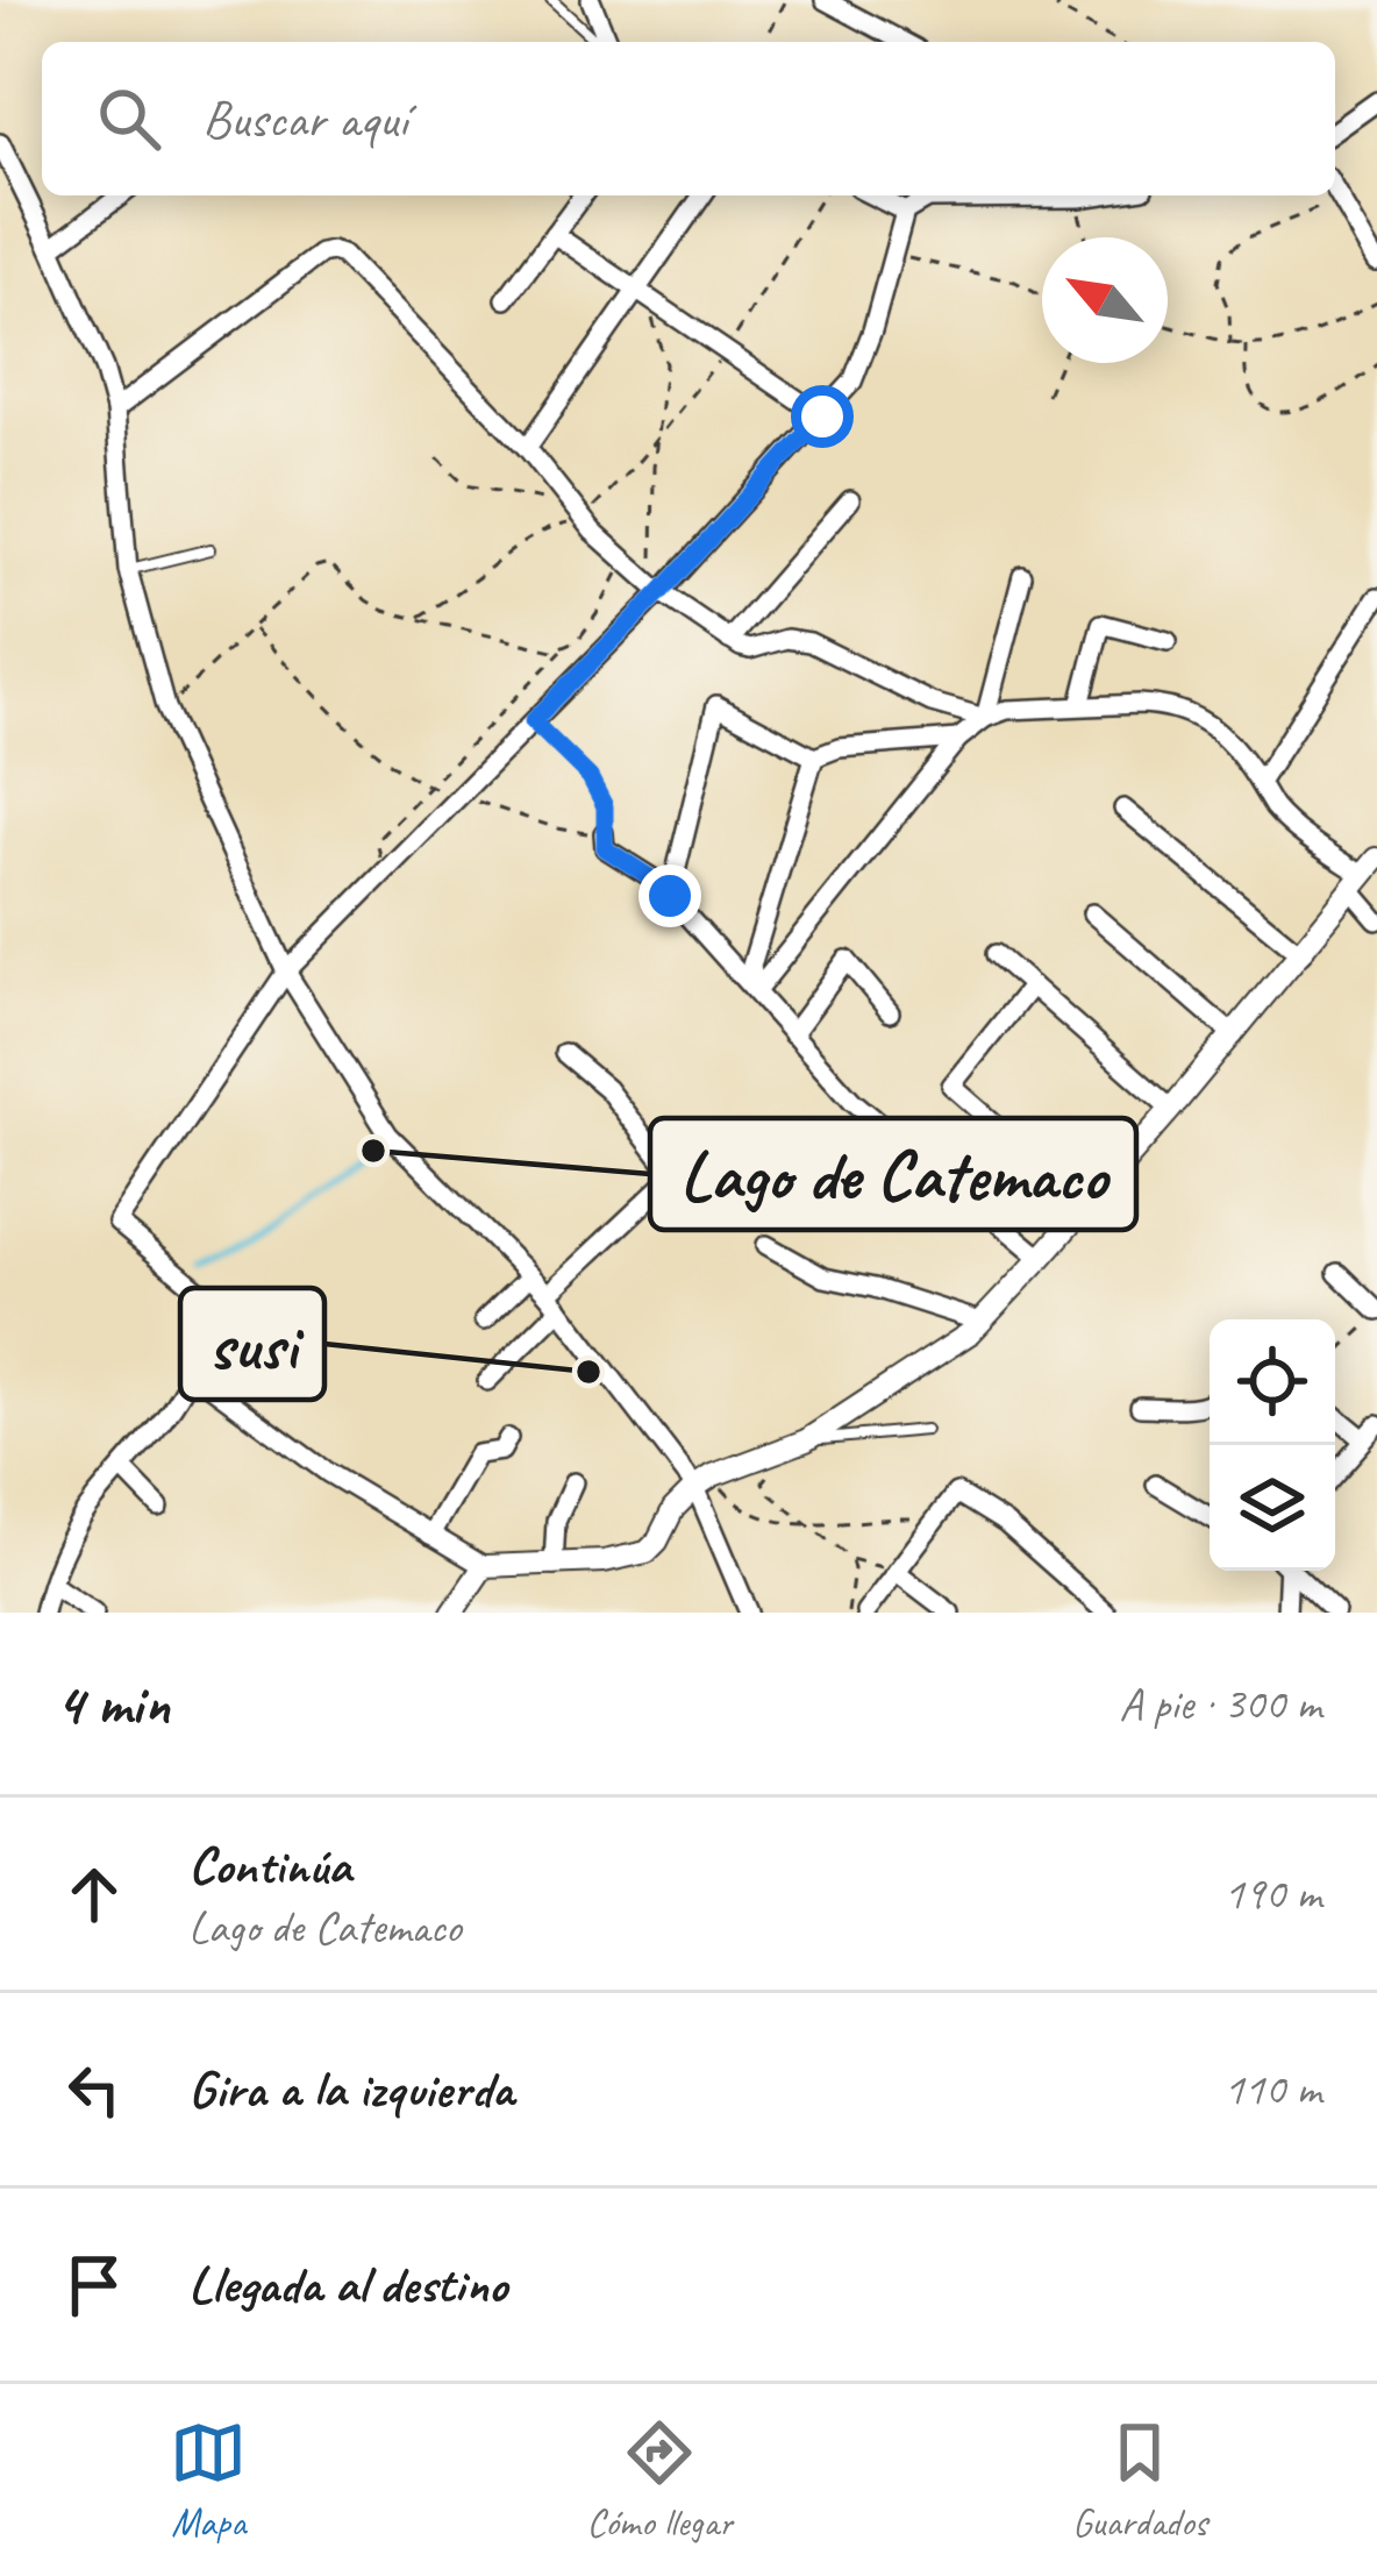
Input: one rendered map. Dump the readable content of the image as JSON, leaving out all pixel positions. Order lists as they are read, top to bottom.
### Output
{
  "places": ["Lago de Catemaco", "susi"],
  "north": "top left",
  "page": {
    "search": "Buscar aquí",
    "heading": ["4 min", "A pie · 300 m"],
    "list": [
      ["Continúa", "Lago de Catemaco", "190 m"],
      ["Gira a la izquierda", "110 m"],
      "Llegada al destino"
    ],
    "nav": ["Mapa", "Cómo llegar", "Guardados"]
  }
}
